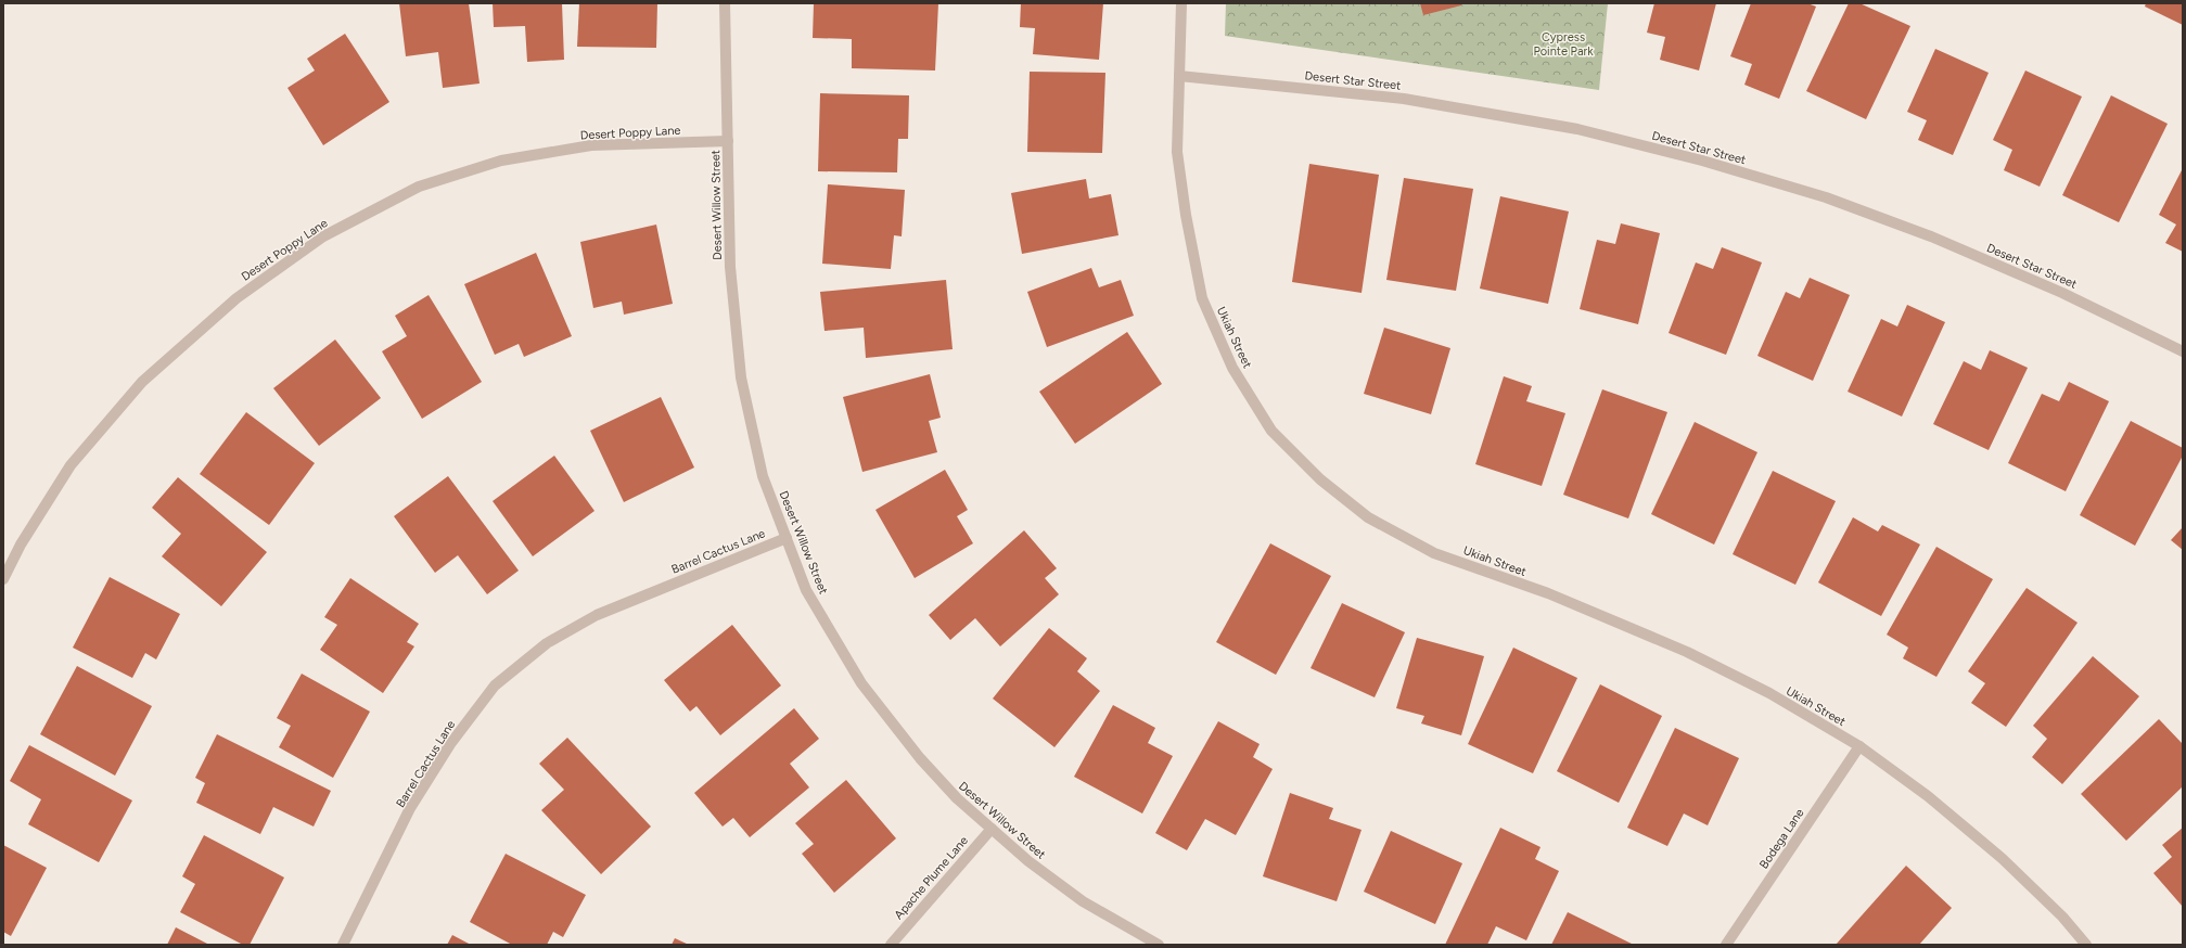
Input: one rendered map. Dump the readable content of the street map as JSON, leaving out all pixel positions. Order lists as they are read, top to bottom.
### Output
{
  "streets": {
    "street": [
      "Desert Star Street",
      "Desert Poppy Lane",
      "Desert Willow Street",
      "Ukiah Street",
      "Barrel Cactus Lane",
      "Bodega Lane",
      "Apache Plume Lane"
    ]
  },
  "crossings": [
    ["Desert Star Street", "Ukiah Street"],
    ["Desert Poppy Lane", "Desert Willow Street"],
    ["Desert Willow Street", "Barrel Cactus Lane"],
    ["Desert Willow Street", "Apache Plume Lane"],
    ["Ukiah Street", "Bodega Lane"]
  ],
  "parks": ["Cypress Pointe Park"]
}
